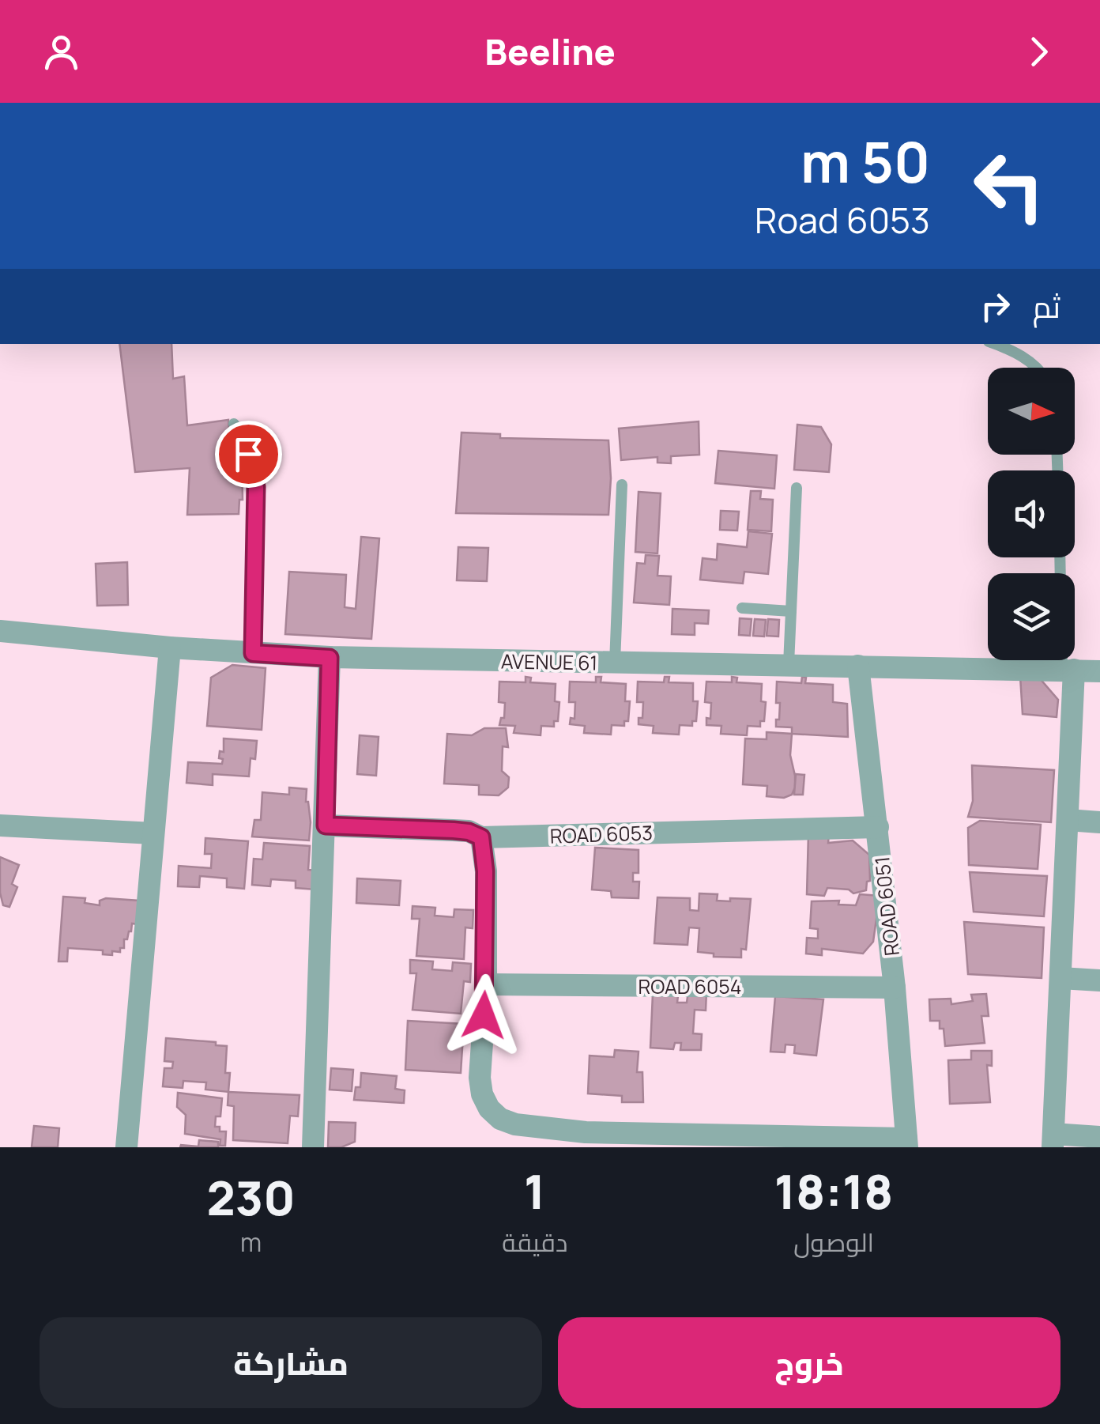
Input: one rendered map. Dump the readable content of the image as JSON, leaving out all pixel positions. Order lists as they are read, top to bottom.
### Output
{
  "streets": {
    "street": [
      "AVENUE 61",
      "ROAD 6053",
      "ROAD 6051",
      "ROAD 6054"
    ]
  },
  "crossings": [
    ["AVENUE 61", "ROAD 6051"],
    ["ROAD 6053", "ROAD 6051"],
    ["ROAD 6051", "ROAD 6054"]
  ],
  "north": "right",
  "page": {
    "header": "Beeline",
    "turn": ["50 m", "Road 6053"],
    "then": "ثم",
    "eta": [
      "18:18",
      "الوصول",
      "1",
      "دقيقة",
      "230",
      "m"
    ],
    "buttons": ["خروج", "مشاركة"]
  }
}
